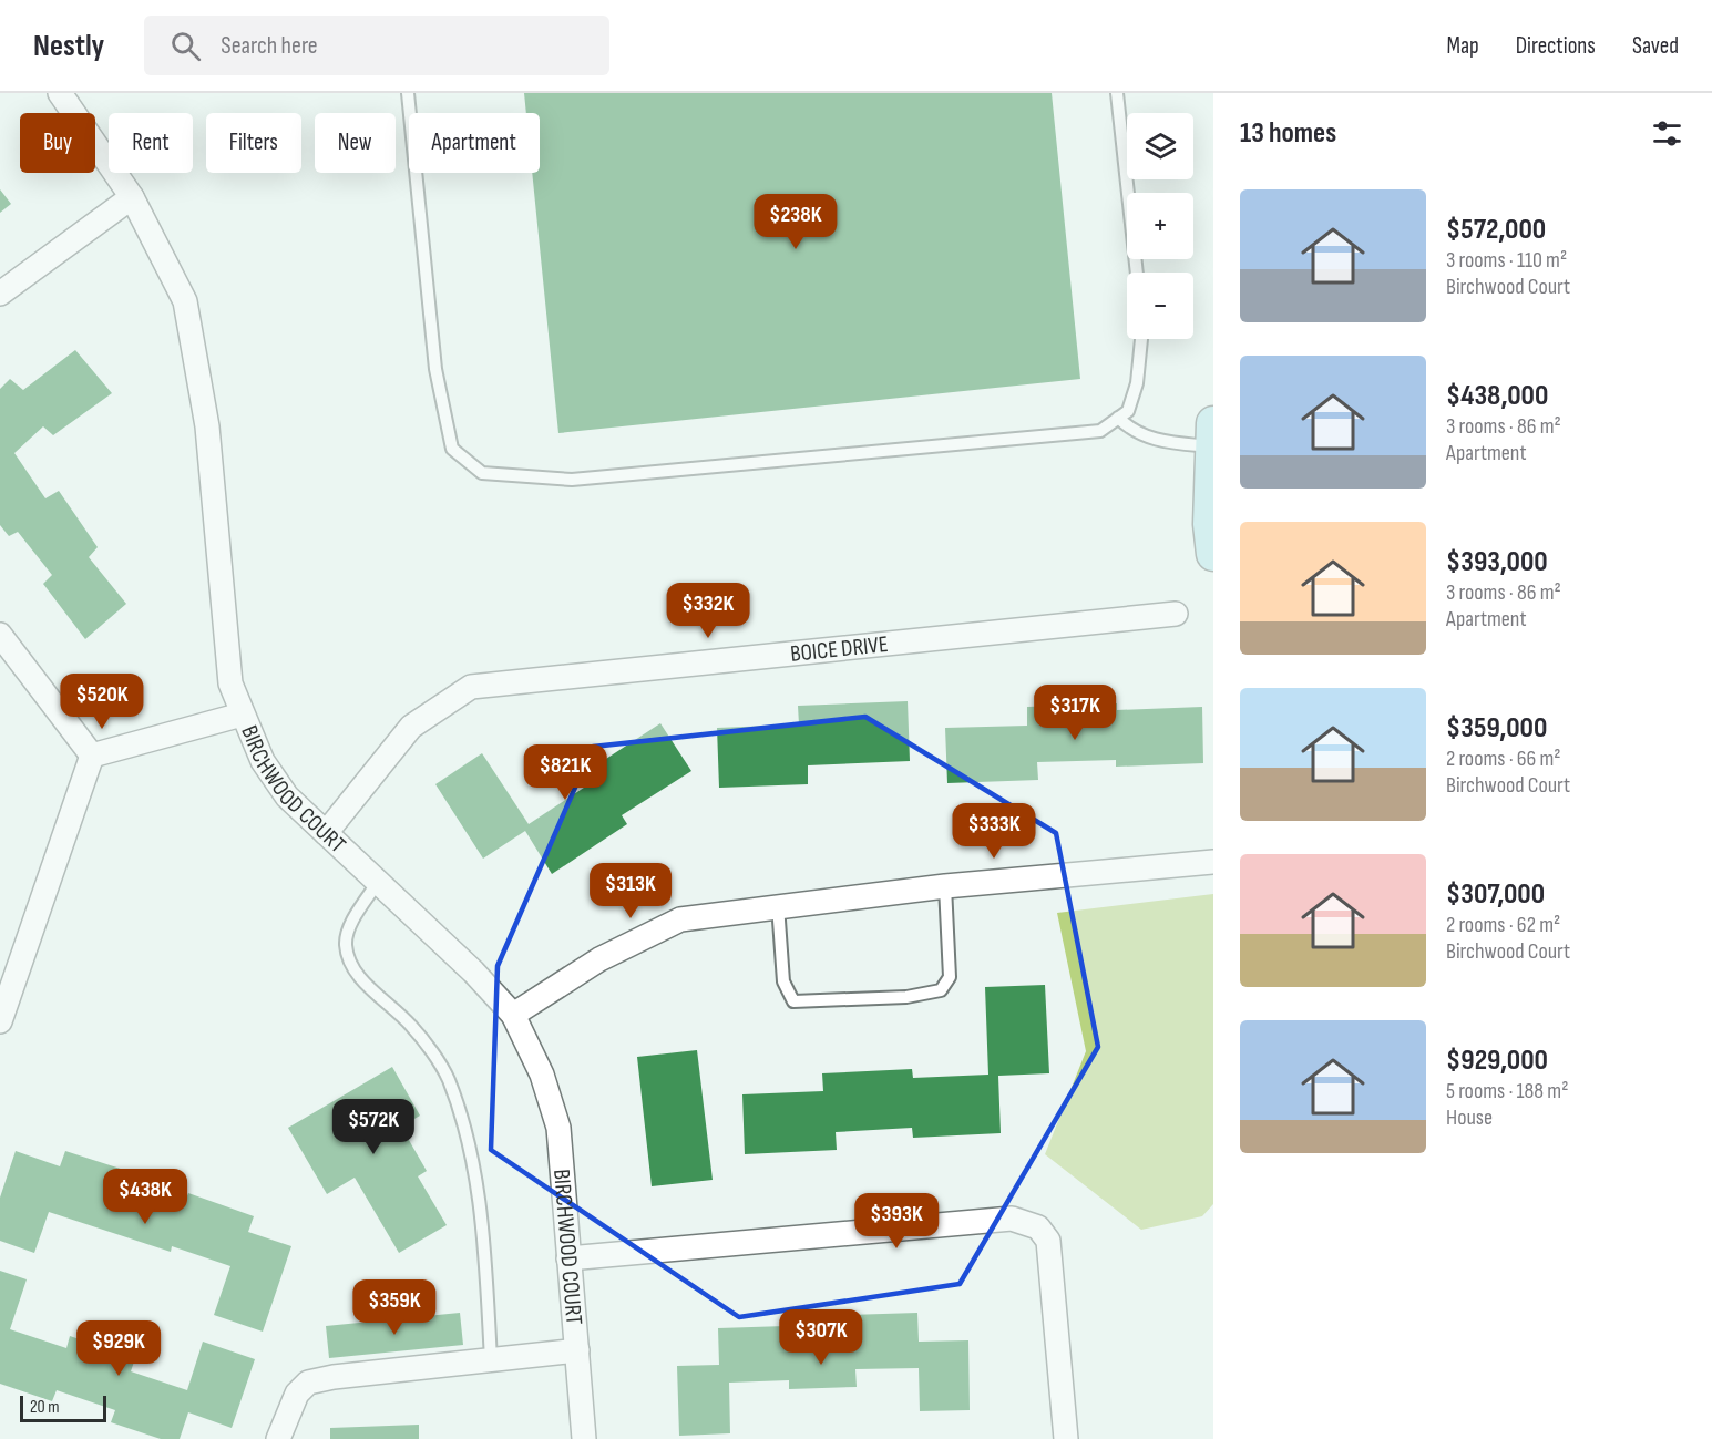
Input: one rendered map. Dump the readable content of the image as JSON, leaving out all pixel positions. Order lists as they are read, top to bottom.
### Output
{
  "streets": {
    "street": ["BOICE DRIVE", "BIRCHWOOD COURT"]
  },
  "crossings": [
    ["BOICE DRIVE", "BIRCHWOOD COURT"]
  ],
  "scale_bar": "20 m",
  "page": {
    "header": "Nestly",
    "search": "Search here",
    "nav": ["Map", "Directions", "Saved"],
    "heading": "13 homes",
    "map_buttons": ["+", "−"],
    "chip": [
      "Buy",
      "Rent",
      "Filters",
      "New",
      "Apartment"
    ],
    "list": [
      {
        "name": "$572,000",
        "note": "3 rooms · 110 m² · Birchwood Court"
      },
      {
        "name": "$438,000",
        "note": "3 rooms · 86 m² · Apartment"
      },
      {
        "name": "$393,000",
        "note": "3 rooms · 86 m² · Apartment"
      },
      {
        "name": "$359,000",
        "note": "2 rooms · 66 m² · Birchwood Court"
      },
      {
        "name": "$307,000",
        "note": "2 rooms · 62 m² · Birchwood Court"
      },
      {
        "name": "$929,000",
        "note": "5 rooms · 188 m² · House"
      }
    ],
    "price": [
      "$238K",
      "$332K",
      "$520K",
      "$317K",
      "$821K",
      "$333K",
      "$313K",
      "$572K",
      "$438K",
      "$393K",
      "$359K",
      "$307K",
      "$929K"
    ],
    "scale": "20 m"
  }
}
